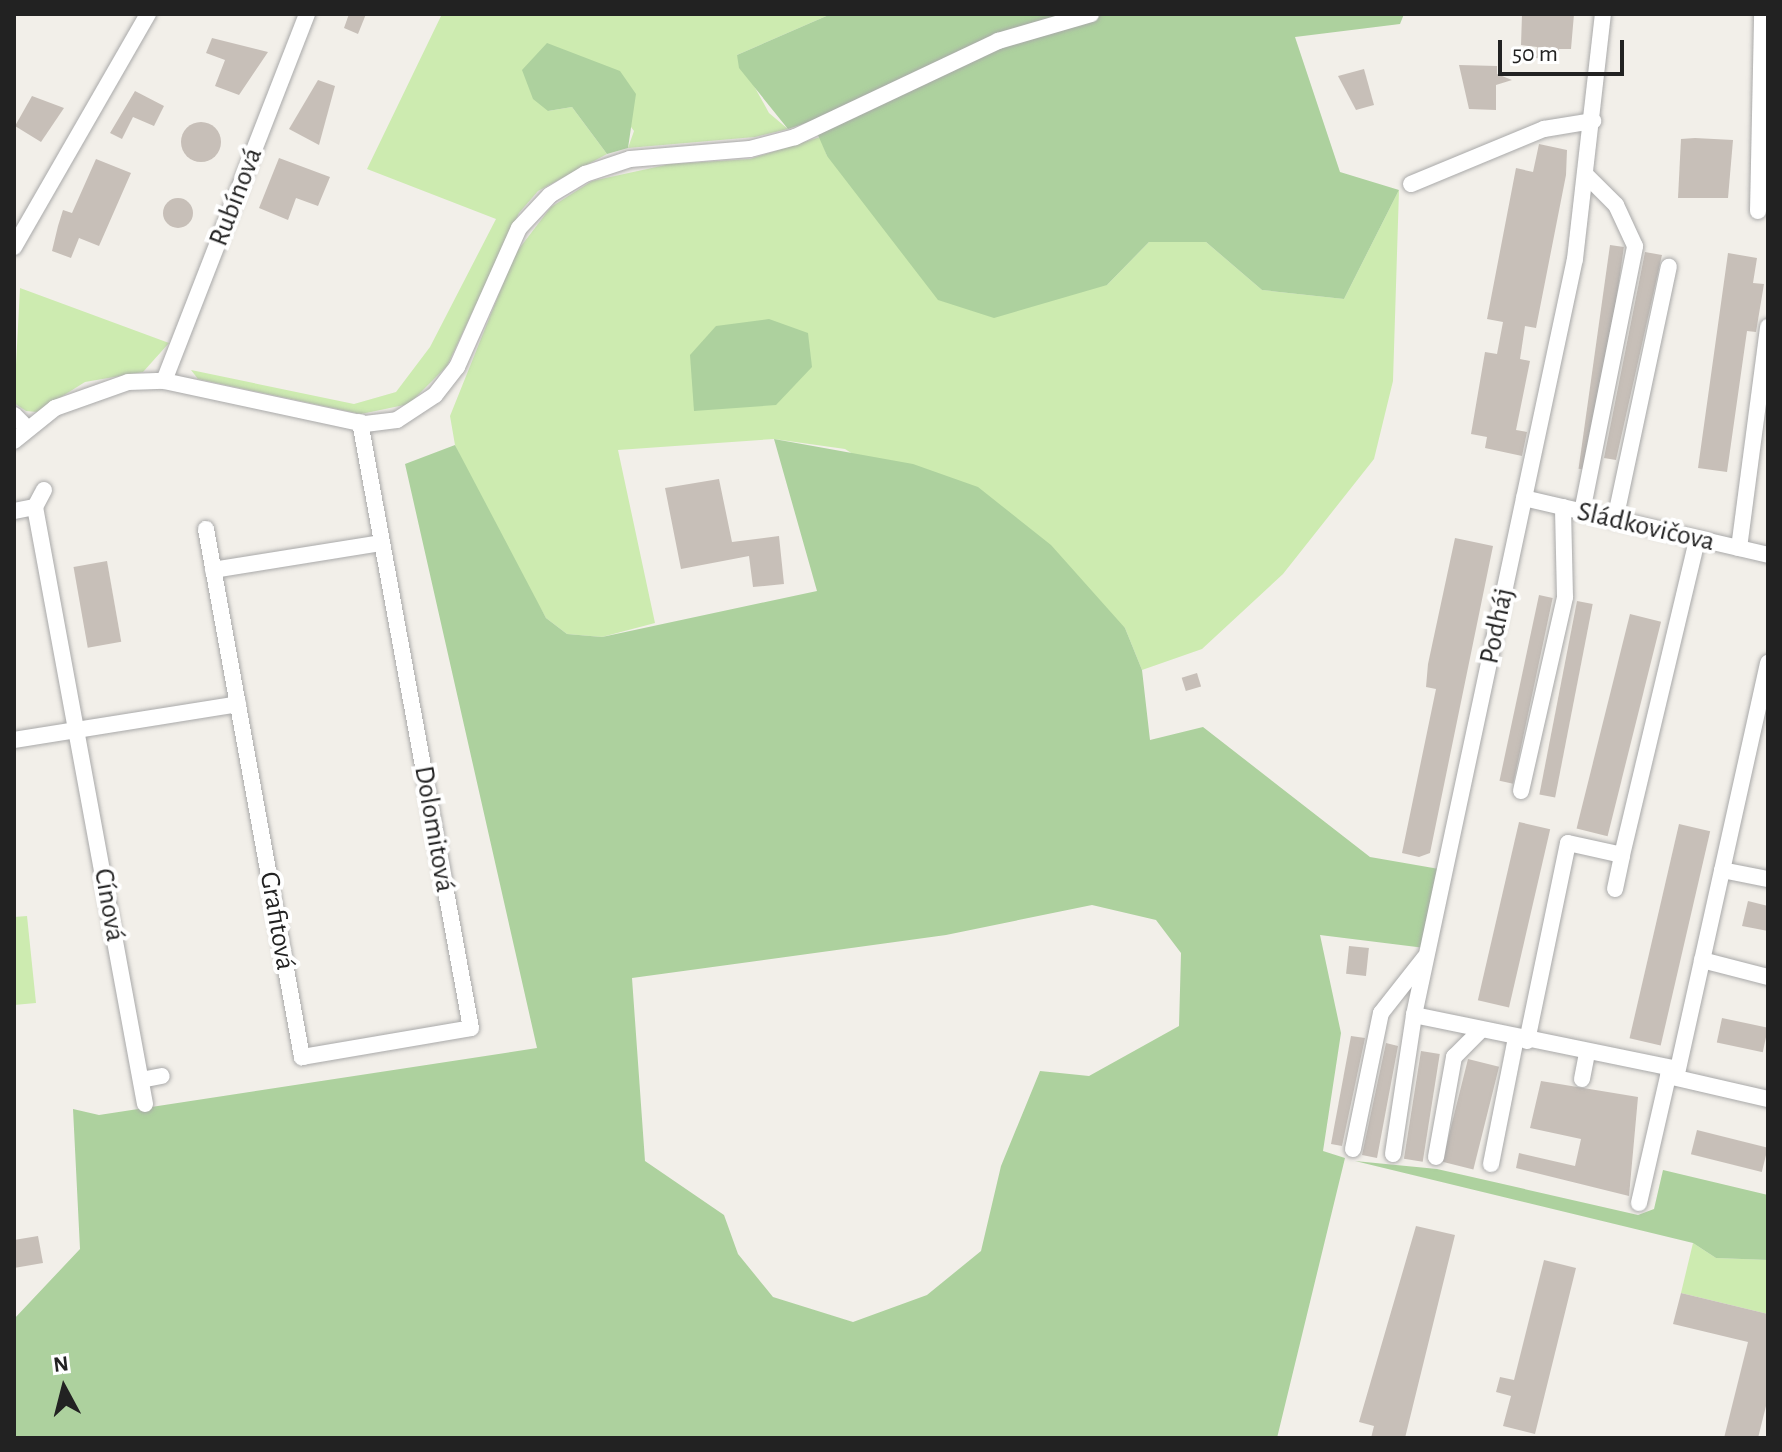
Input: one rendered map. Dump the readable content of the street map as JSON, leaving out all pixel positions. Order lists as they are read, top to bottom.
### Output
{
  "streets": {
    "street": [
      "Rubínová",
      "Sládkovičova",
      "Podháj",
      "Dolomitová",
      "Cínová",
      "Grafitová"
    ]
  },
  "crossings": [
    ["Sládkovičova", "Podháj"],
    ["Dolomitová", "Grafitová"]
  ],
  "scale_bar": "50 m",
  "north": "top"
}
